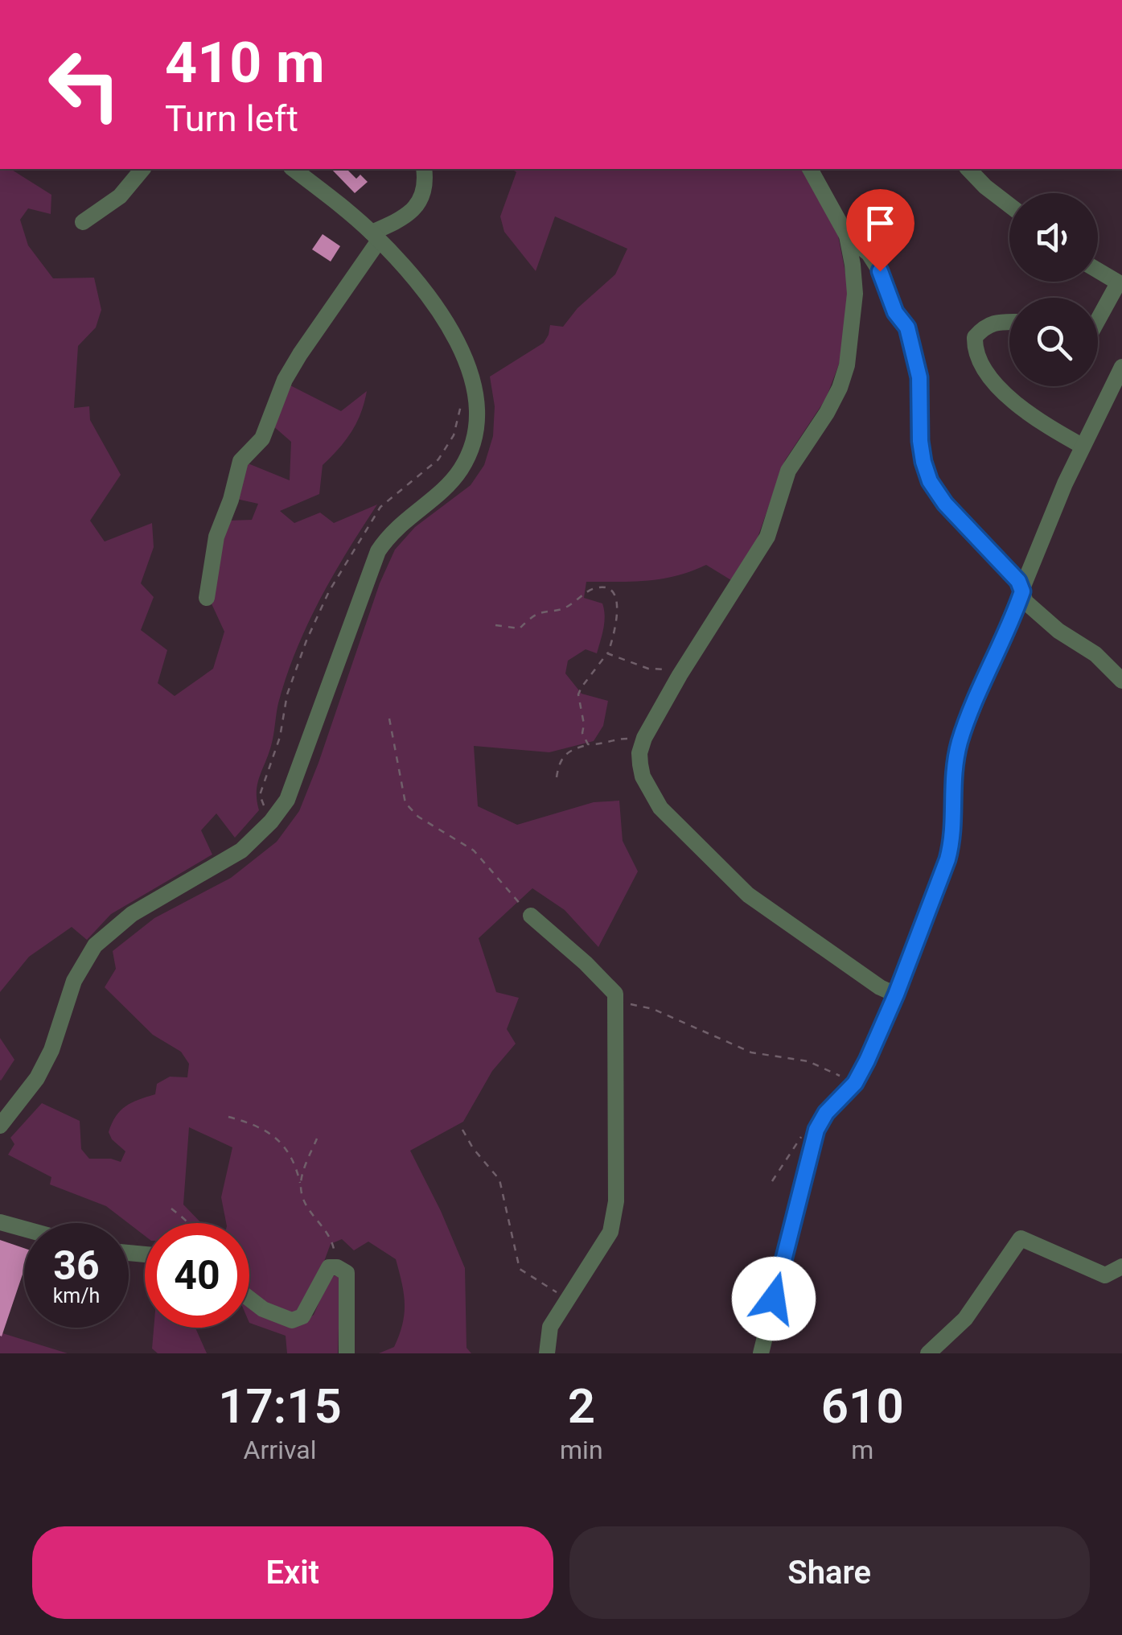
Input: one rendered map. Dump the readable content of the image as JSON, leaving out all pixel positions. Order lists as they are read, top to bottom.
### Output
{
  "page": {
    "turn": ["410 m", "Turn left"],
    "speed": "36 km/h",
    "limit": "40",
    "eta": [
      "17:15",
      "Arrival",
      "2",
      "min",
      "610",
      "m"
    ],
    "buttons": ["Exit", "Share"]
  }
}
